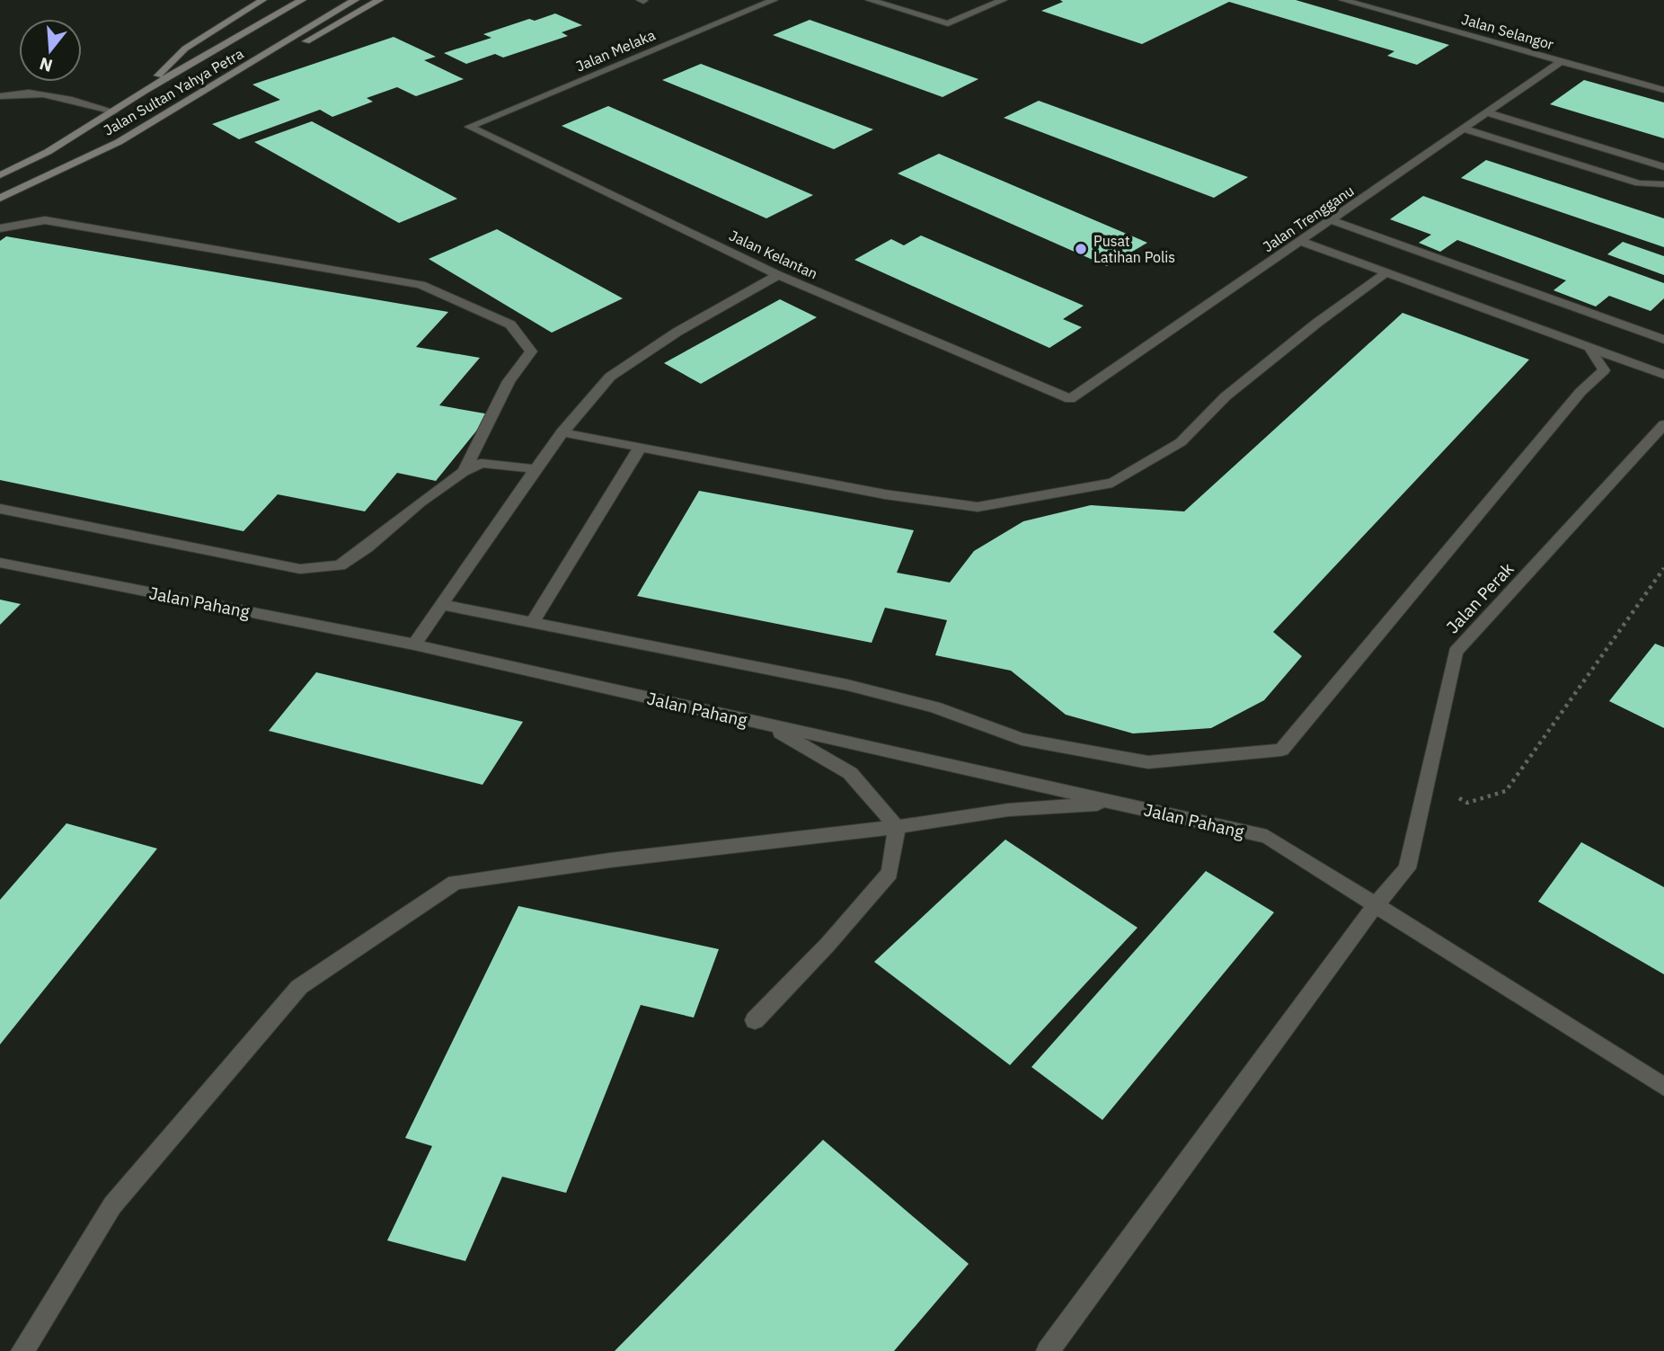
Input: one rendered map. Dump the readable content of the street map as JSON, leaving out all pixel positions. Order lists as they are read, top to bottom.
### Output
{
  "streets": {
    "main road": ["Jalan Sultan Yahya Petra"],
    "lane": [
      "Jalan Selangor",
      "Jalan Melaka",
      "Jalan Trengganu",
      "Jalan Kelantan",
      "Jalan Perak",
      "Jalan Pahang"
    ]
  },
  "crossings": [
    ["Jalan Selangor", "Jalan Trengganu"],
    ["Jalan Melaka", "Jalan Kelantan"],
    ["Jalan Trengganu", "Jalan Kelantan"],
    ["Jalan Perak", "Jalan Pahang"]
  ],
  "places": ["Pusat Latihan Polis"],
  "north": "bottom"
}
